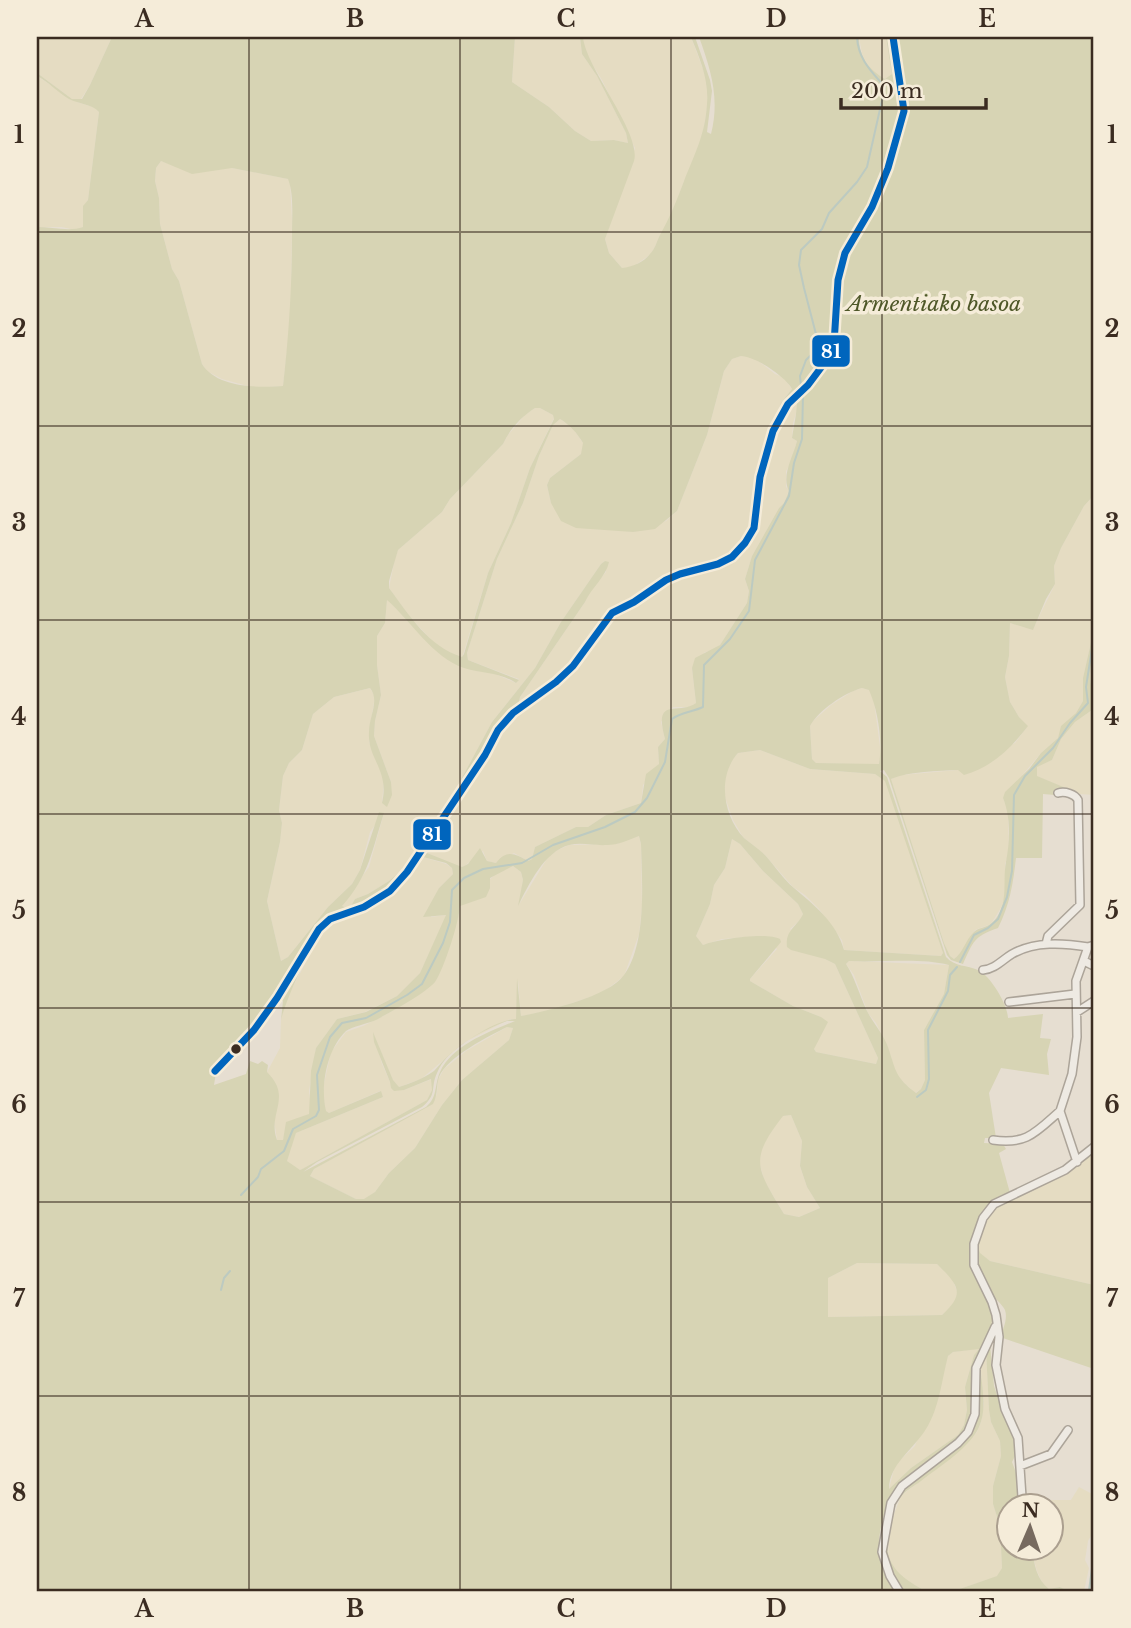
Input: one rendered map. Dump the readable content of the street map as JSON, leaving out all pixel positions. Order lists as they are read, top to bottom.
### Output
{
  "parks": ["Armentiako basoa"],
  "lines": ["transit line 81"],
  "scale_bar": "200 m",
  "north": "top",
  "grid": {
    "columns": [
      "A",
      "B",
      "C",
      "D",
      "E"
    ],
    "rows": [
      "1",
      "2",
      "3",
      "4",
      "5",
      "6",
      "7",
      "8"
    ]
  }
}
